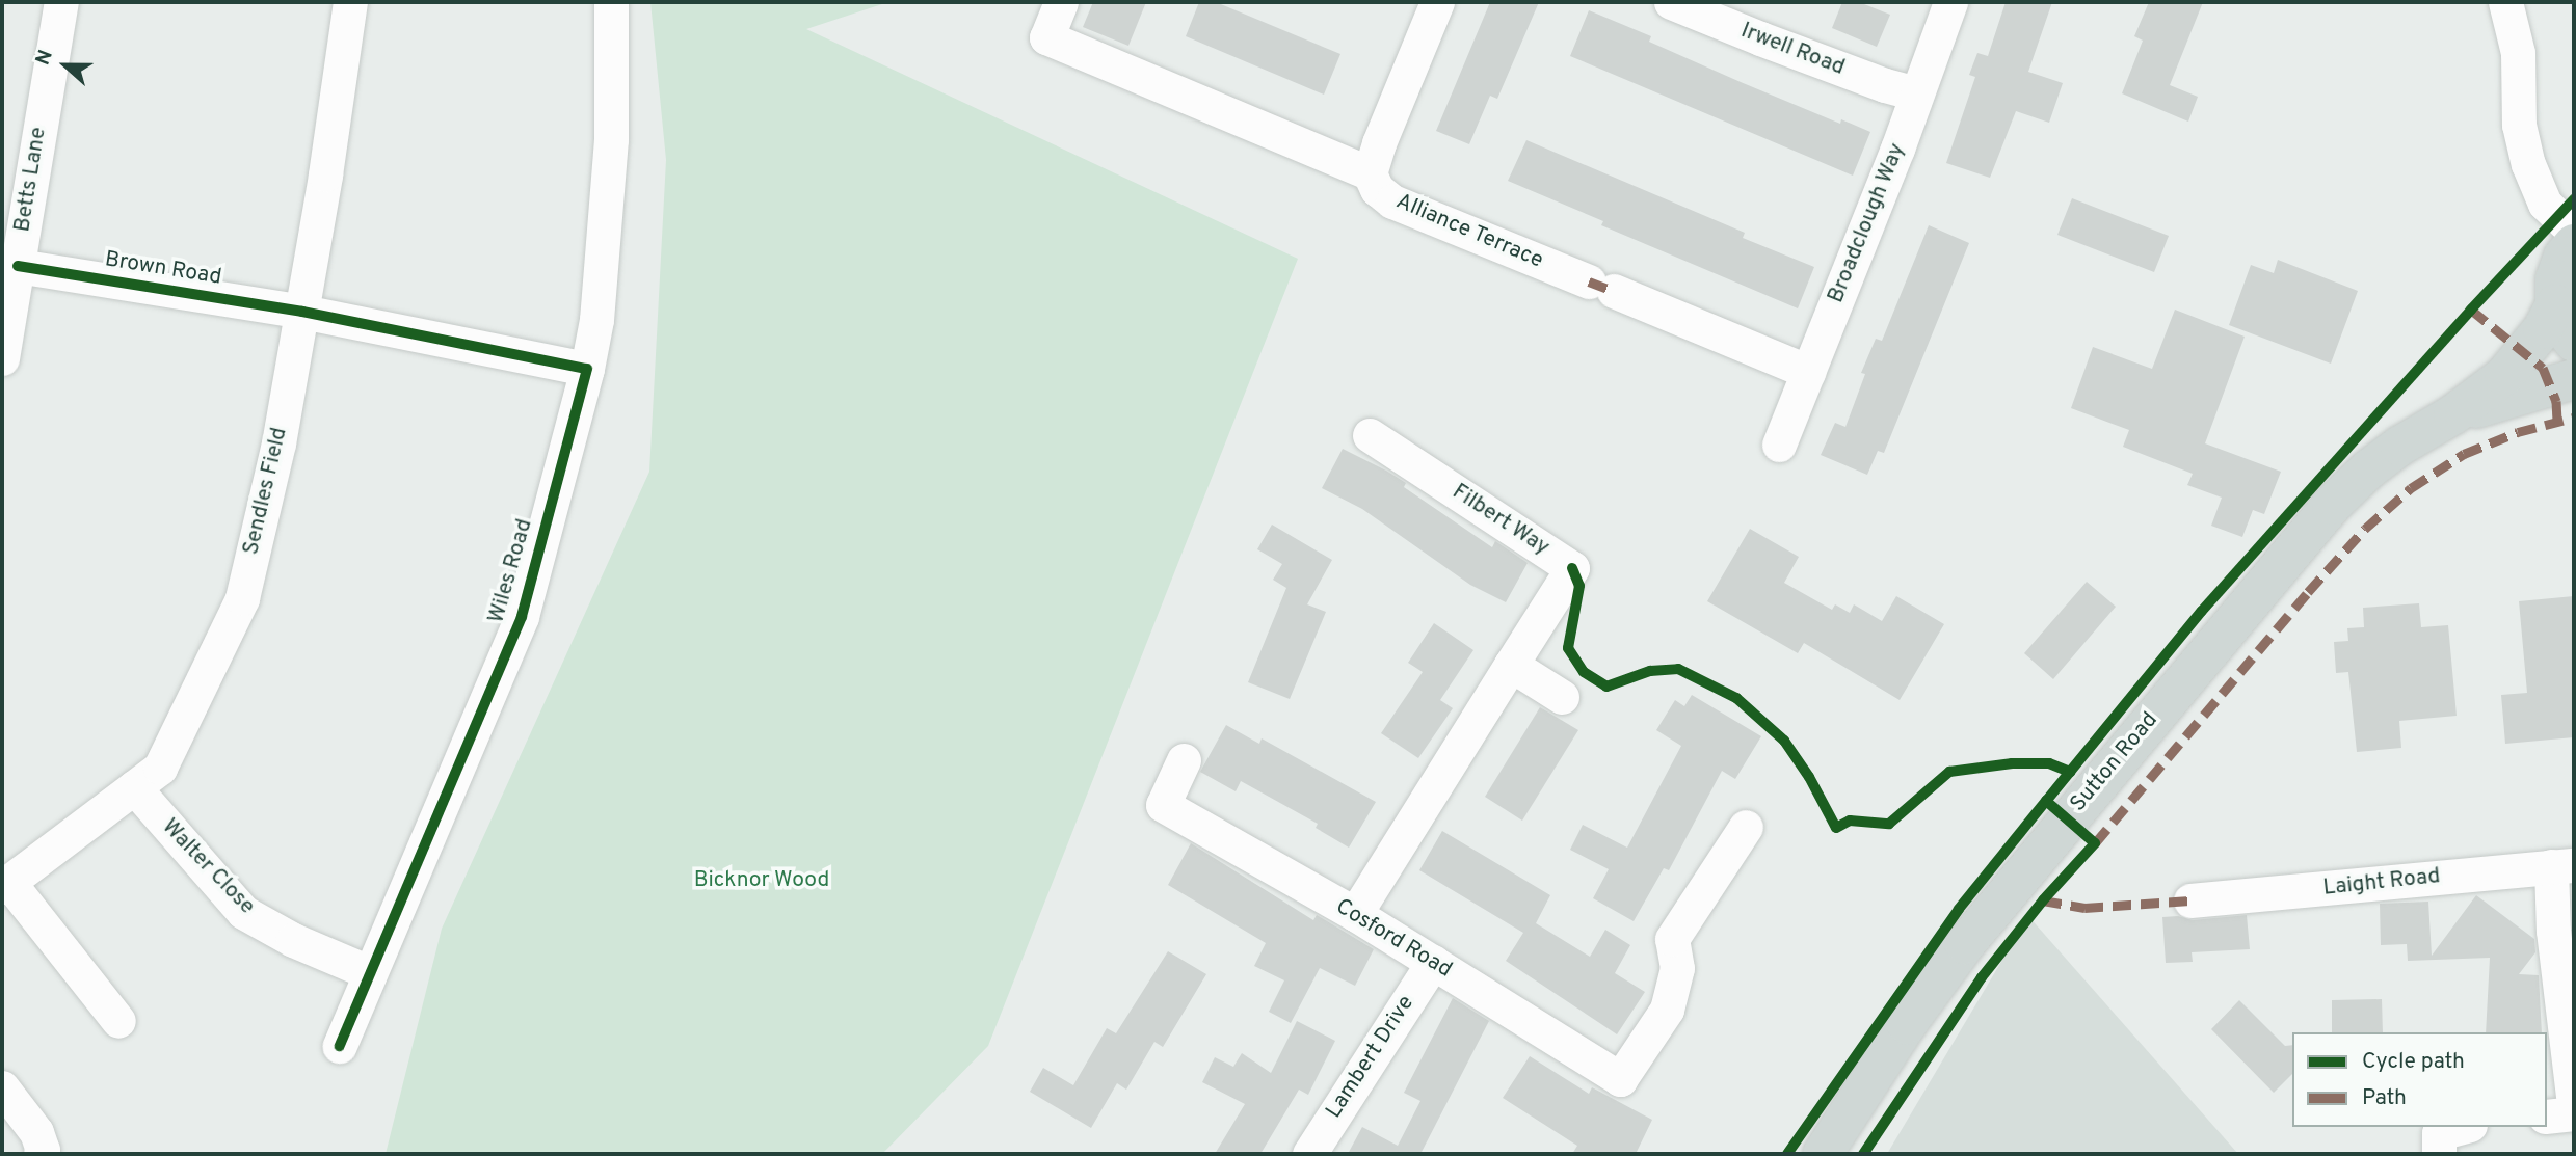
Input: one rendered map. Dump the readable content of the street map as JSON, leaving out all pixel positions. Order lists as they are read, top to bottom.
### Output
{
  "streets": {
    "main road": ["Sutton Road"],
    "street": [
      "Irwell Road",
      "Betts Lane",
      "Broadclough Way",
      "Alliance Terrace",
      "Brown Road",
      "Sendles Field",
      "Filbert Way",
      "Wiles Road",
      "Walter Close",
      "Laight Road",
      "Cosford Road",
      "Lambert Drive"
    ]
  },
  "crossings": [
    ["Irwell Road", "Broadclough Way"],
    ["Betts Lane", "Brown Road"],
    ["Broadclough Way", "Alliance Terrace"],
    ["Brown Road", "Sendles Field"],
    ["Sendles Field", "Walter Close"],
    ["Filbert Way", "Cosford Road"],
    ["Wiles Road", "Walter Close"],
    ["Cosford Road", "Lambert Drive"]
  ],
  "parks": ["Bicknor Wood"],
  "legend": ["Cycle path", "Path"],
  "north": "left"
}
